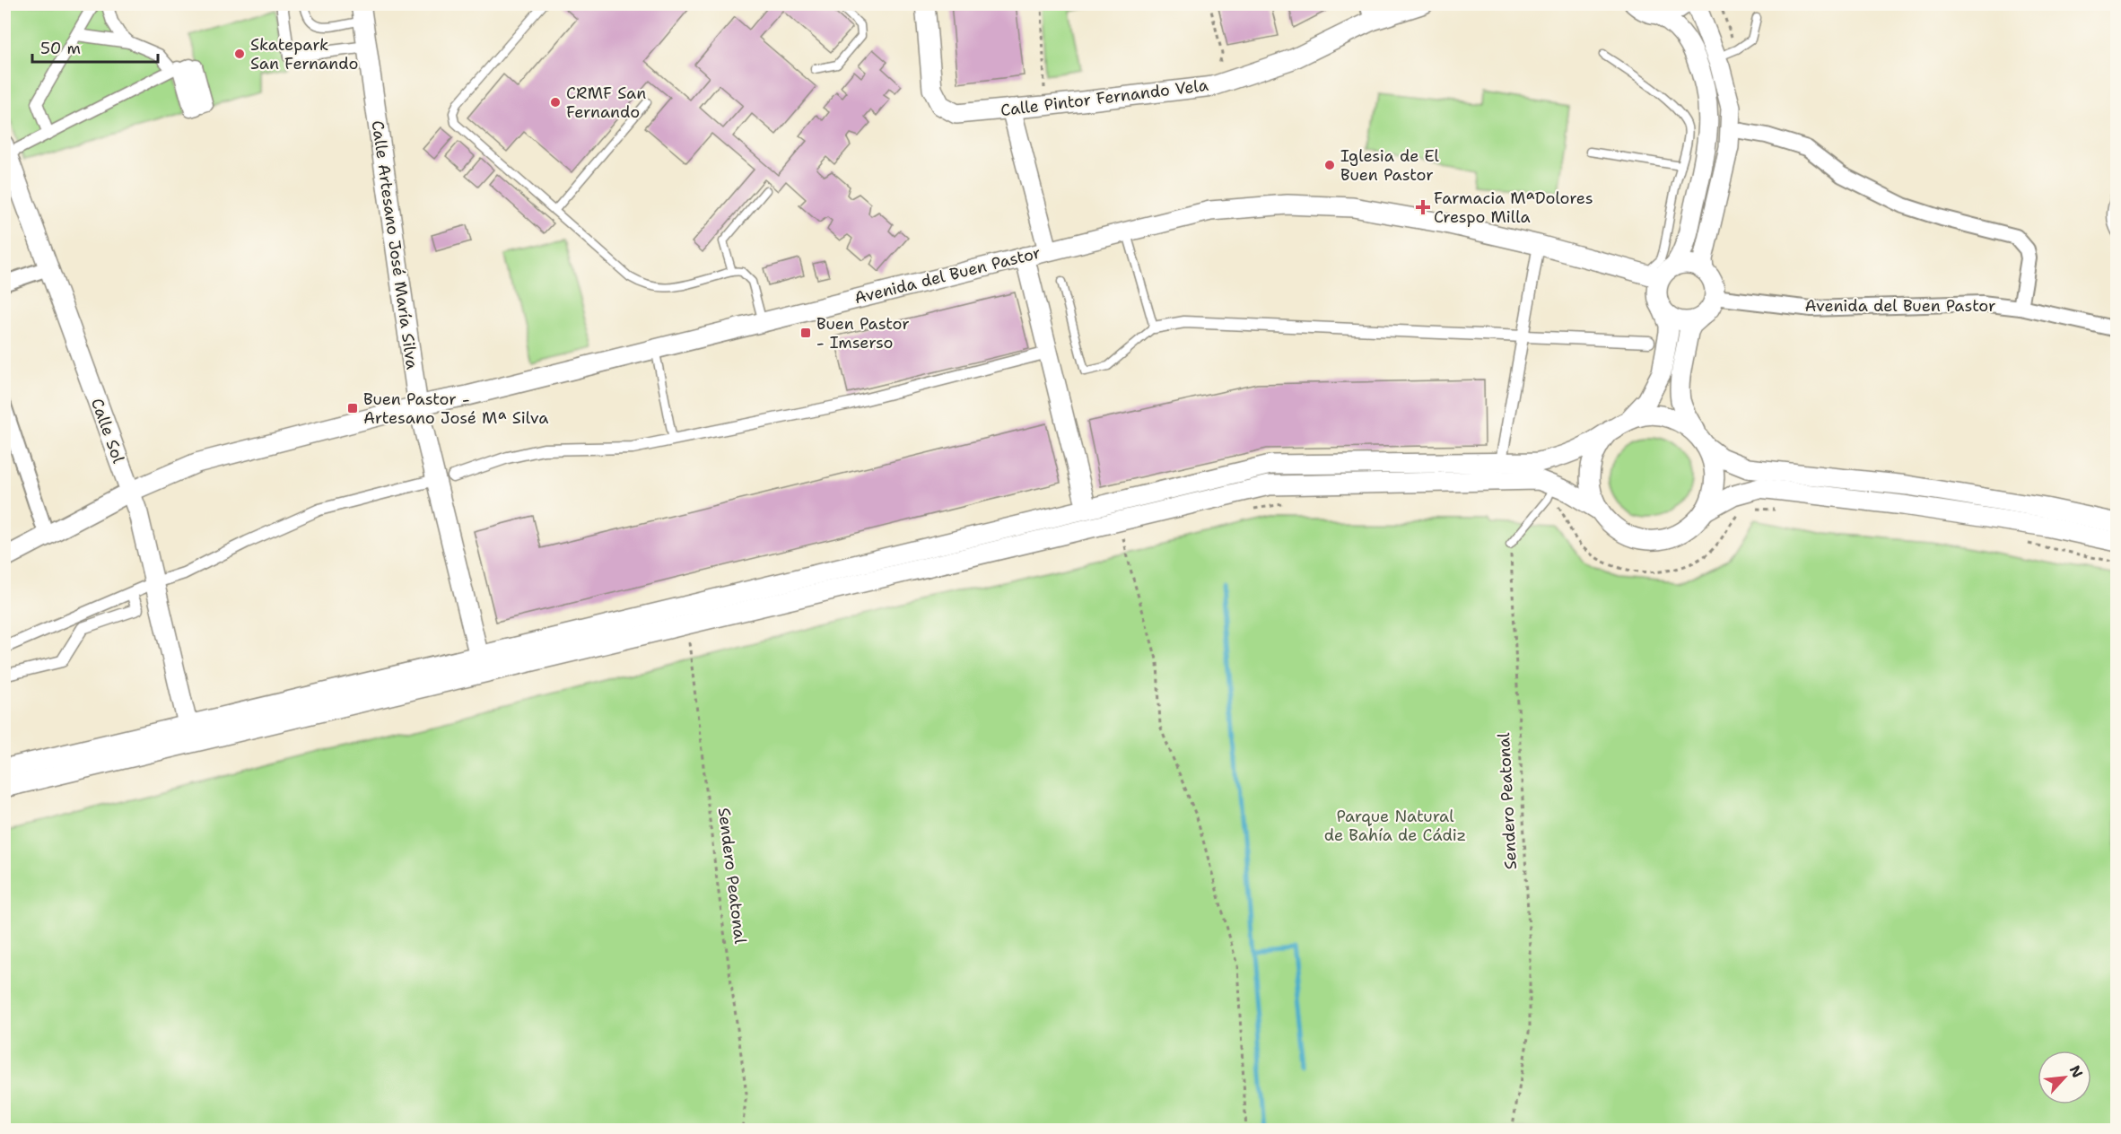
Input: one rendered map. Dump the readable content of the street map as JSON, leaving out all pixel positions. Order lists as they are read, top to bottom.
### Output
{
  "streets": {
    "street": [
      "Calle Pintor Fernando Vela",
      "Calle Artesano José María Silva",
      "Avenida del Buen Pastor",
      "Calle Sol"
    ],
    "path": ["Sendero Peatonal"]
  },
  "crossings": [
    ["Calle Artesano José María Silva", "Avenida del Buen Pastor"],
    ["Avenida del Buen Pastor", "Calle Sol"]
  ],
  "parks": ["Parque Natural de Bahía de Cádiz"],
  "places": {
    "other": ["Skatepark San Fernando", "CRMF San Fernando", "Iglesia de El Buen Pastor"],
    "health": ["Farmacia MªDolores Crespo Milla"],
    "transit": ["Buen Pastor - Imserso", "Buen Pastor - Artesano José Mª Silva"]
  },
  "scale_bar": "50 m",
  "north": "top right"
}
